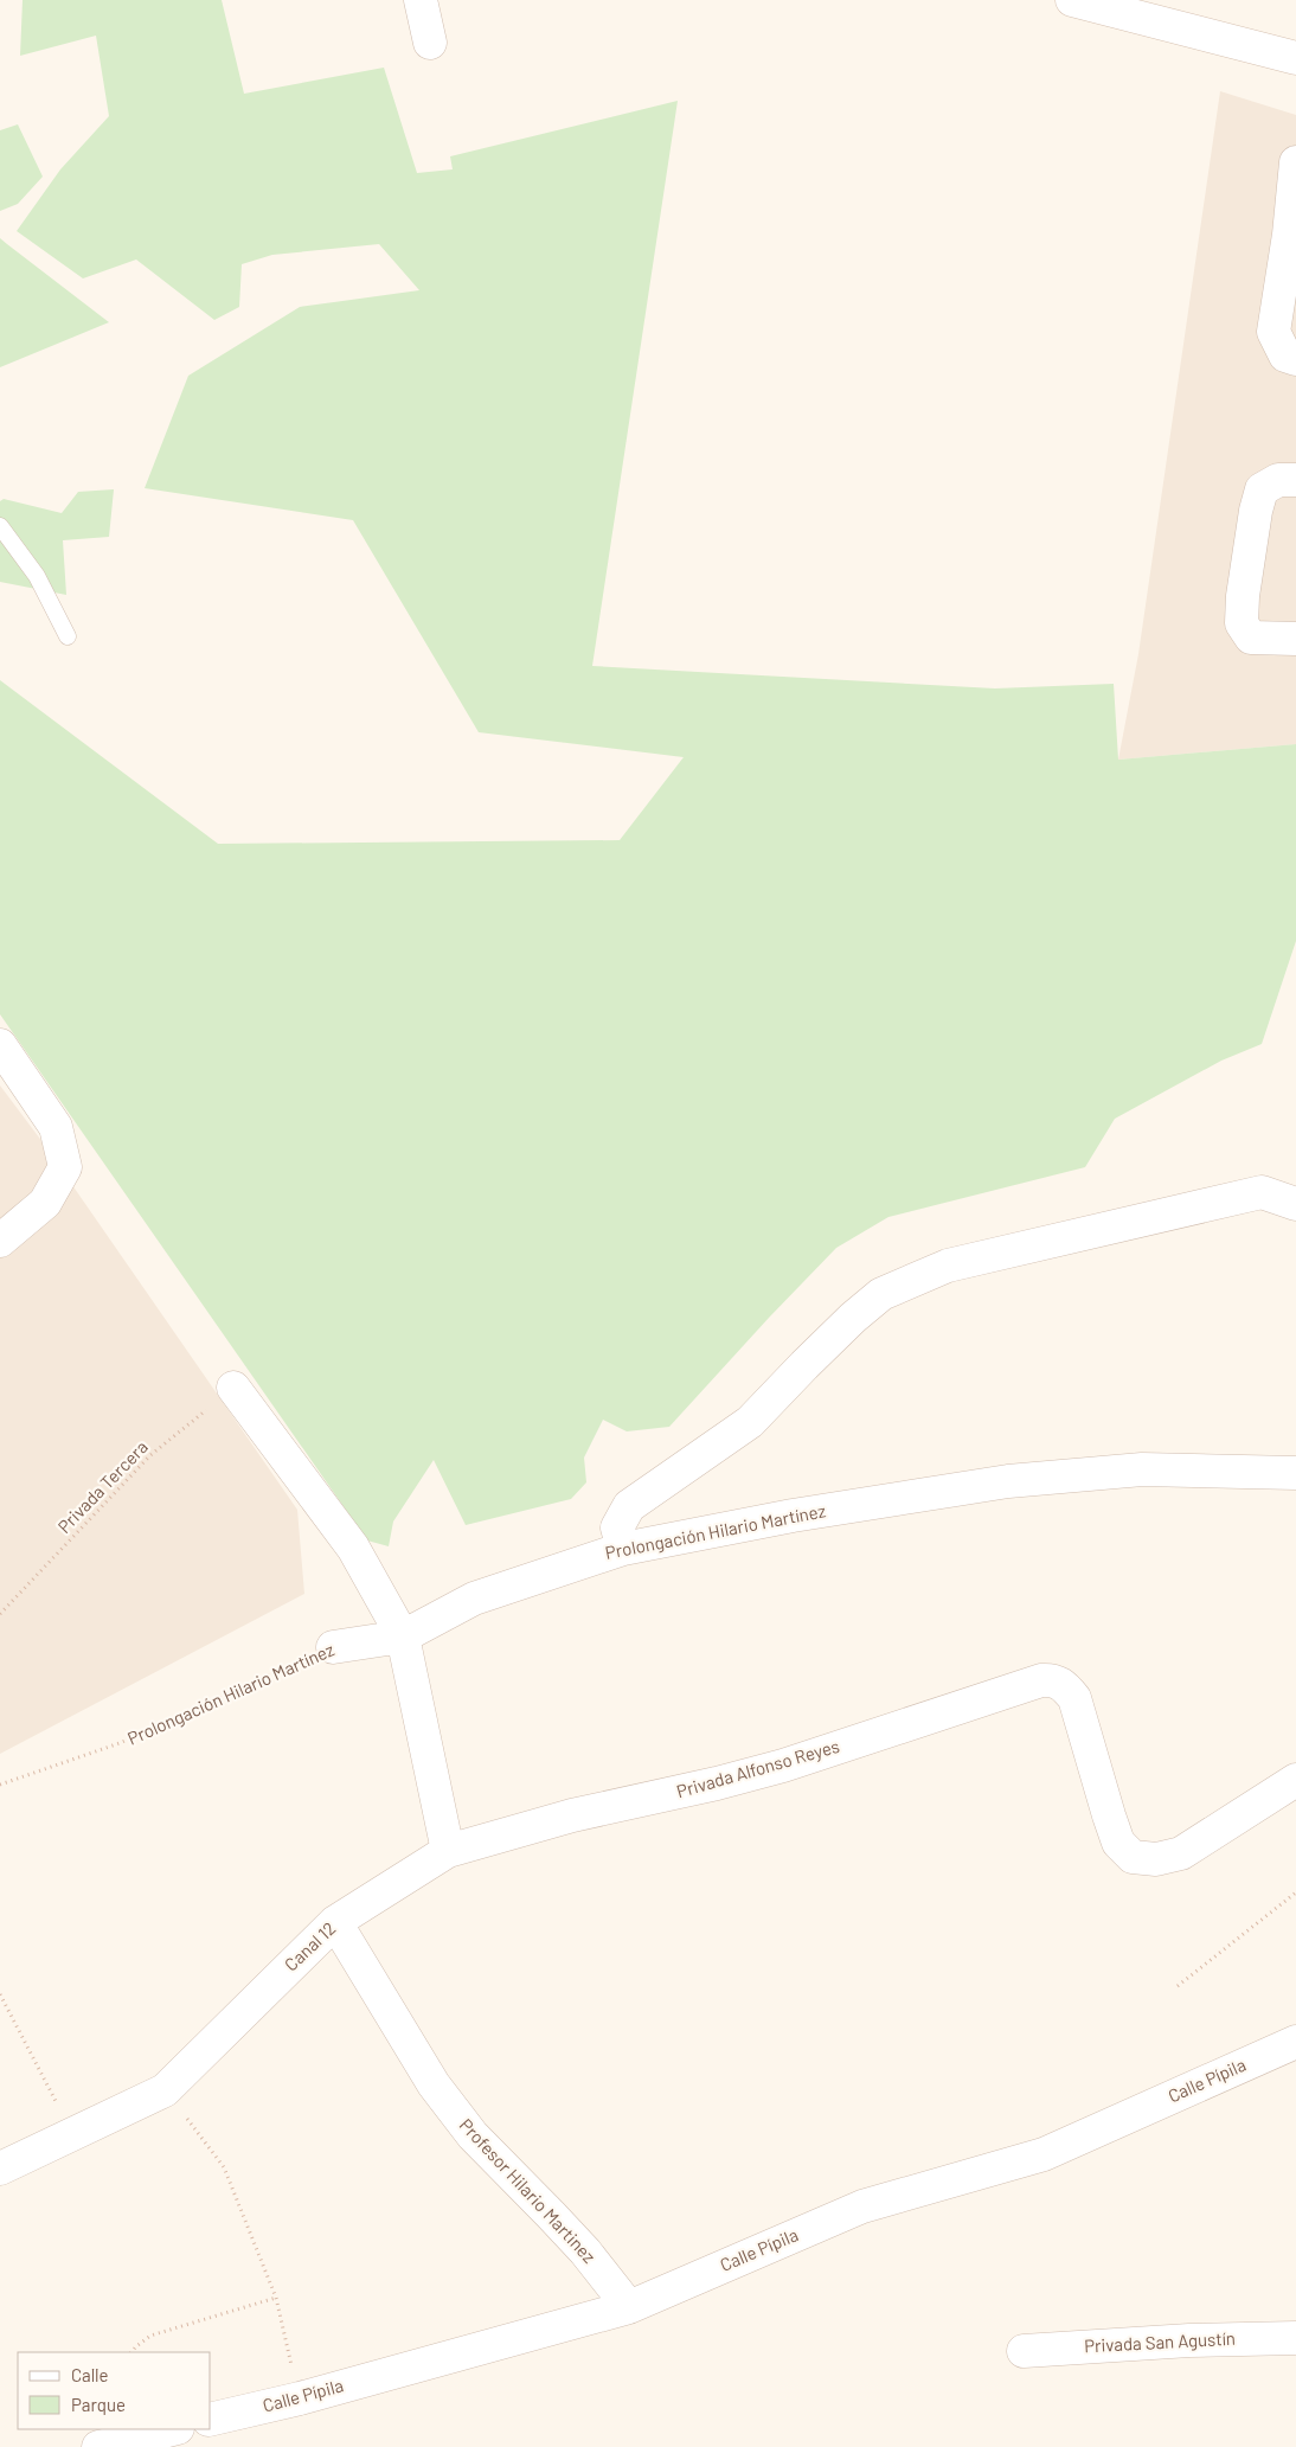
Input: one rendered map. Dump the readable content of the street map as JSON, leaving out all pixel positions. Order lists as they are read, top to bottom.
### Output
{
  "streets": {
    "street": [
      "Prolongación Hilario Martínez",
      "Privada Alfonso Reyes",
      "Canal 12",
      "Calle Pípila",
      "Profesor Hilario Martinez",
      "Privada San Agustín"
    ],
    "path": ["Privada Tercera"]
  },
  "crossings": [
    ["Privada Alfonso Reyes", "Canal 12"],
    ["Canal 12", "Profesor Hilario Martinez"],
    ["Calle Pípila", "Profesor Hilario Martinez"]
  ],
  "legend": ["Calle", "Parque"]
}
